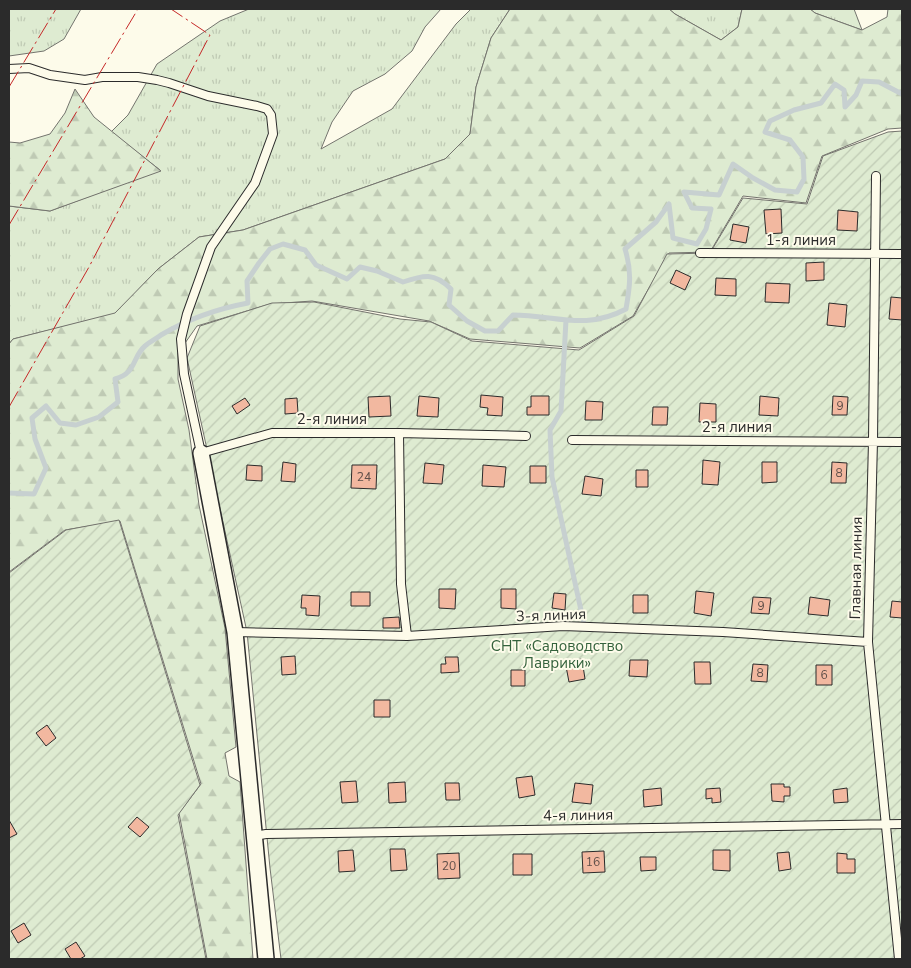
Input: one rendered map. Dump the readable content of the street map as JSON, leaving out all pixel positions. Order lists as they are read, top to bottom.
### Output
{
  "streets": {
    "lane": [
      "1-я линия",
      "2-я линия",
      "Главная линия",
      "3-я линия",
      "4-я линия"
    ]
  },
  "crossings": [
    ["1-я линия", "Главная линия"],
    ["2-я линия", "Главная линия"],
    ["Главная линия", "3-я линия"],
    ["Главная линия", "4-я линия"]
  ],
  "parks": ["СНТ «Садоводство Лаврики»"],
  "house_numbers": [
    "9",
    "8",
    "24",
    "9",
    "8",
    "6",
    "16",
    "20"
  ]
}
